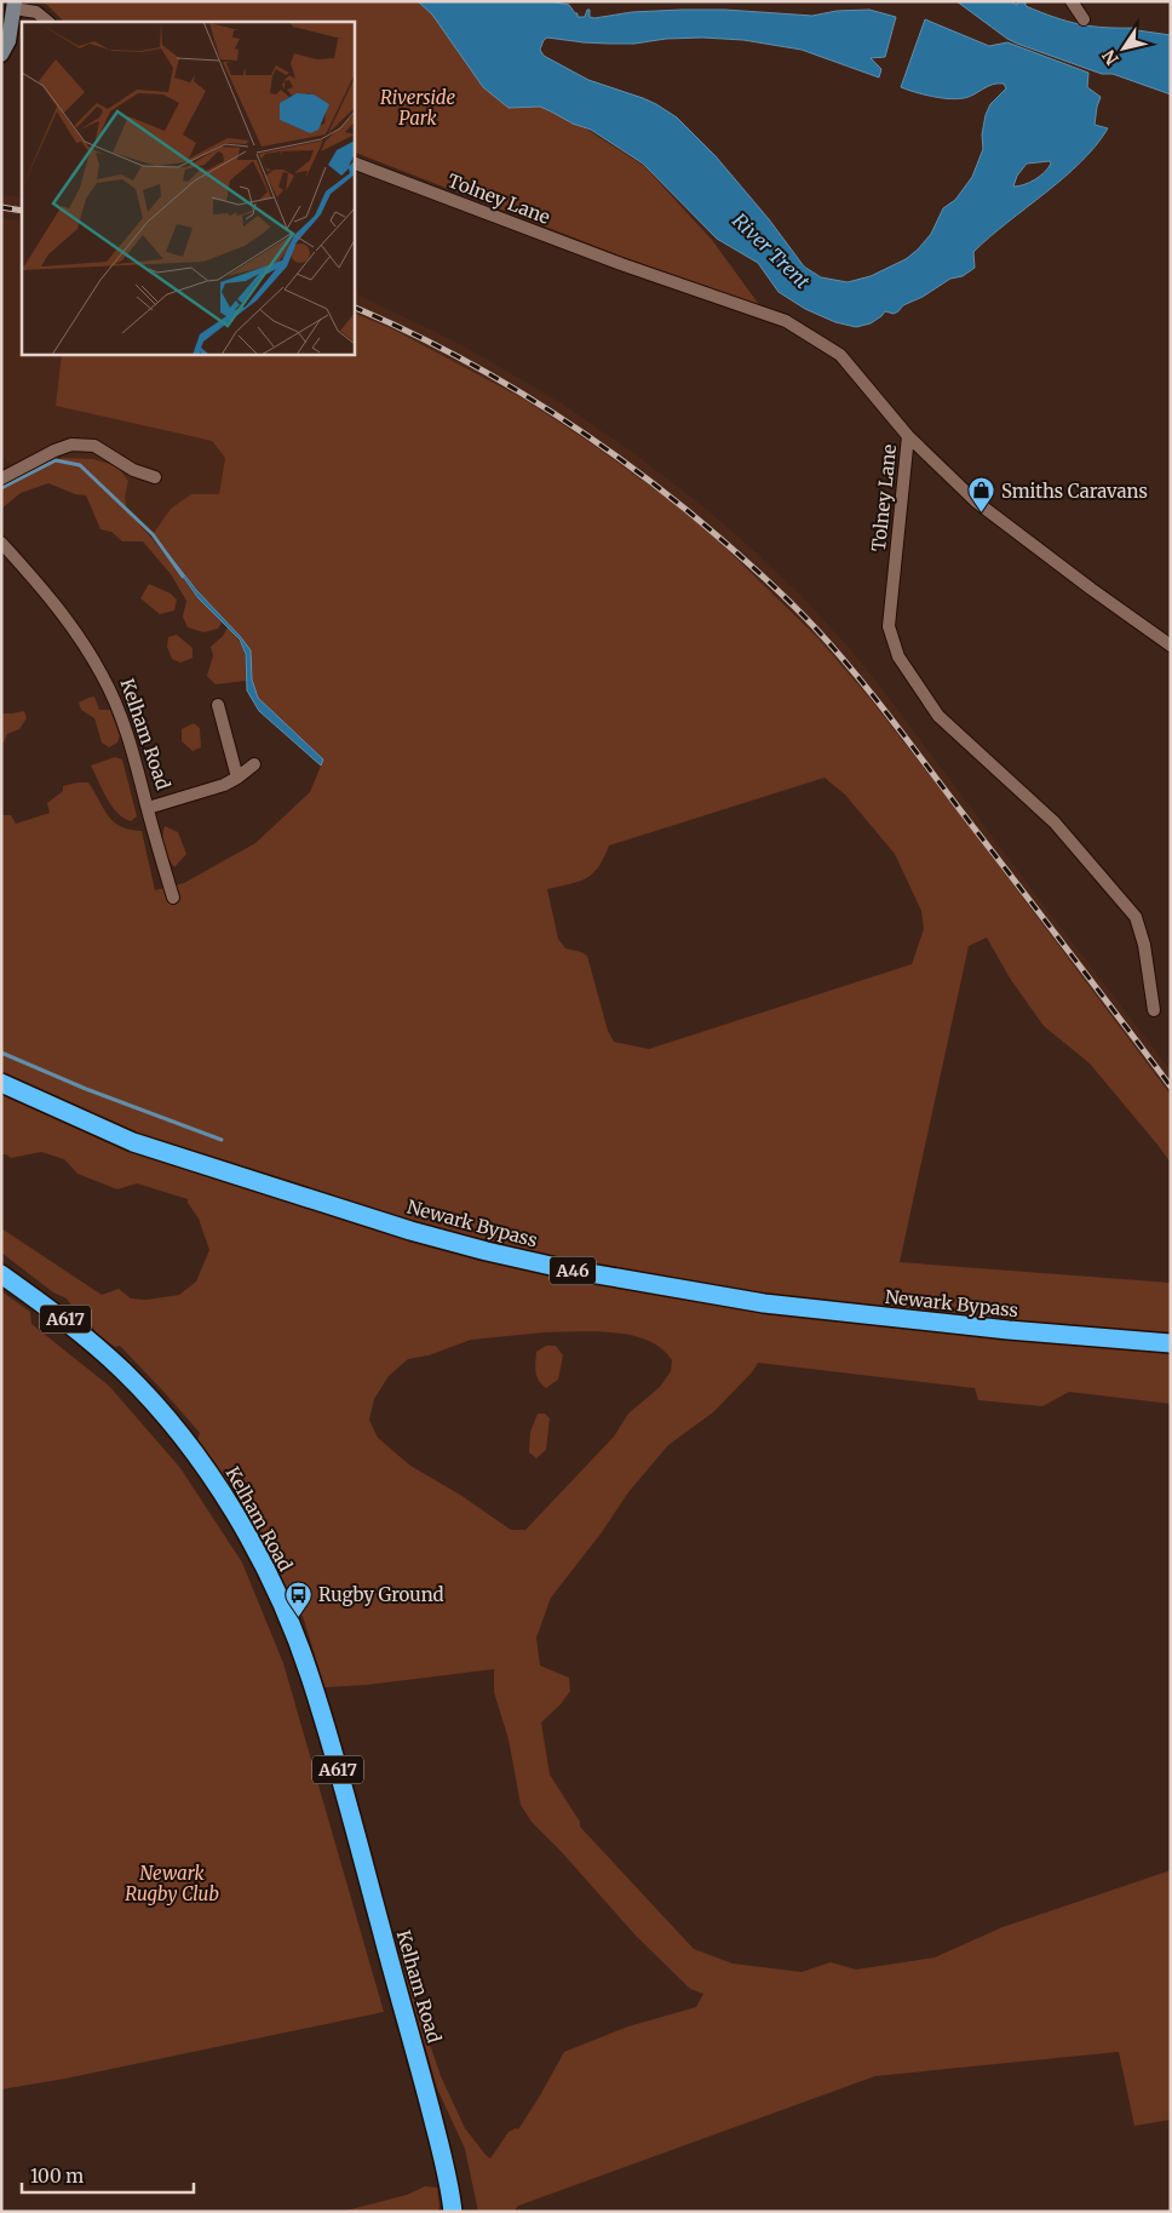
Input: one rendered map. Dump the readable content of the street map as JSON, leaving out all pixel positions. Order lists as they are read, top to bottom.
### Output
{
  "streets": {
    "highway": [
      "Kelham Road",
      "Newark Bypass",
      "A46",
      "A617"
    ],
    "street": ["Tolney Lane"]
  },
  "water": ["River Trent"],
  "parks": ["Riverside Park", "Newark Rugby Club"],
  "places": {
    "shop": ["Smiths Caravans"],
    "bus stop": ["Rugby Ground"]
  },
  "scale_bar": "100 m",
  "north": "bottom left"
}
